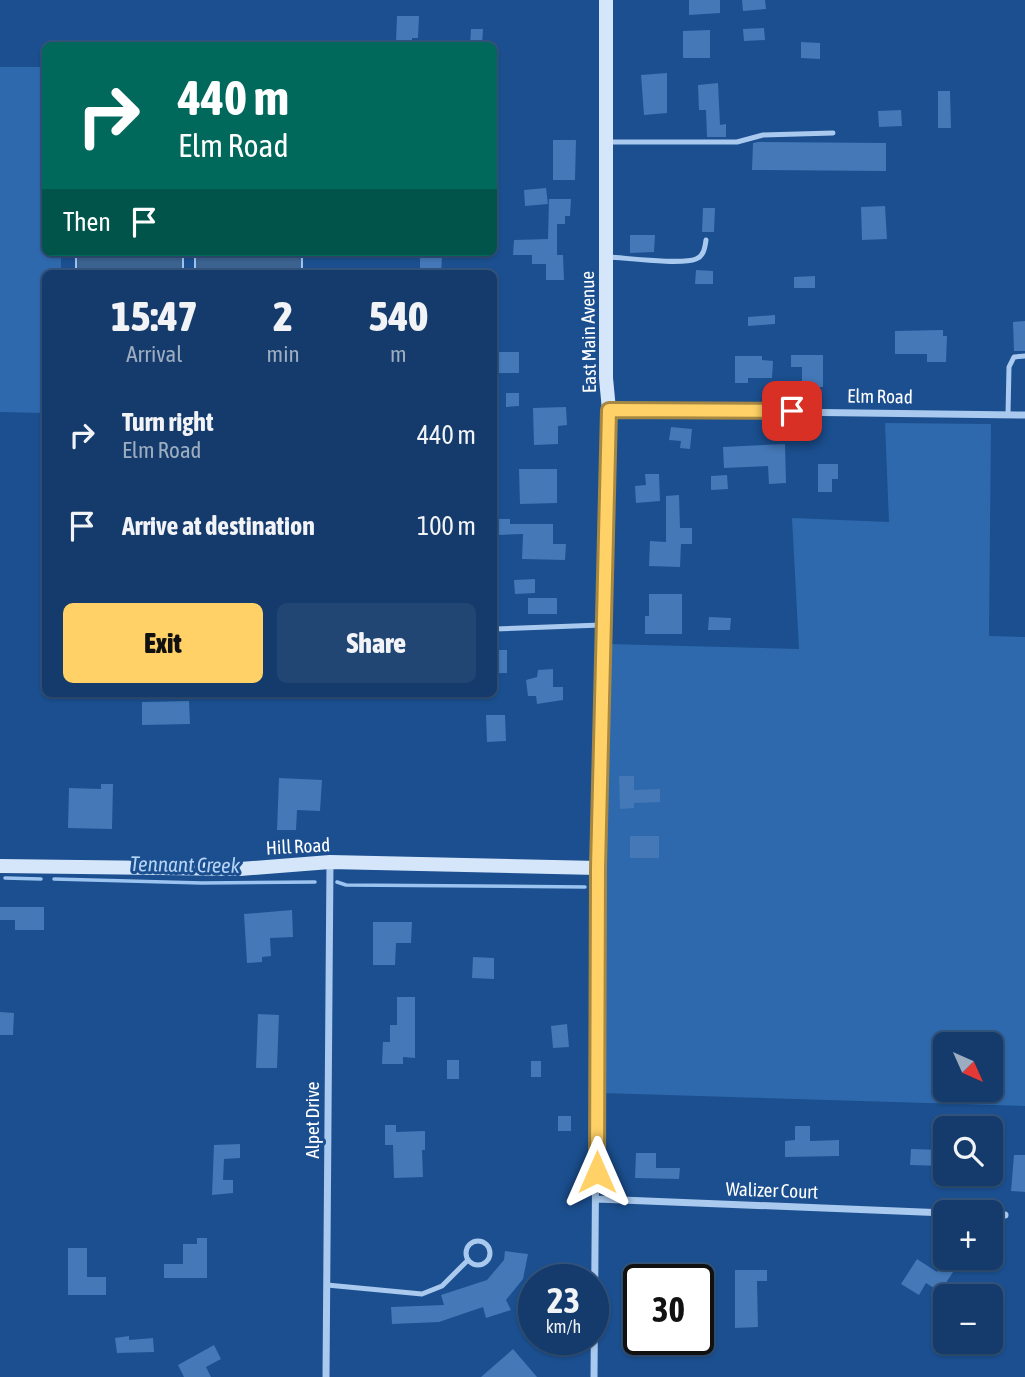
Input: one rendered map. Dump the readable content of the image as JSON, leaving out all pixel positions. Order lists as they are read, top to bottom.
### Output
{
  "streets": {
    "street": [
      "East Main Avenue",
      "Elm Road",
      "Hill Road",
      "Alpet Drive",
      "Walizer Court"
    ]
  },
  "crossings": [
    ["East Main Avenue", "Elm Road"],
    ["East Main Avenue", "Hill Road"],
    ["East Main Avenue", "Walizer Court"],
    ["Hill Road", "Alpet Drive"]
  ],
  "water": ["Tennant Creek"],
  "north": "bottom right",
  "page": {
    "turn": ["440 m", "Elm Road"],
    "then": "Then",
    "eta": [
      "15:47",
      "Arrival",
      "2",
      "min",
      "540",
      "m"
    ],
    "list": [
      {
        "name": "Turn right",
        "note": "Elm Road",
        "value": "440 m"
      },
      {
        "name": "Arrive at destination",
        "value": "100 m"
      }
    ],
    "buttons": ["Exit", "Share"],
    "map_buttons": ["+", "−"],
    "speed": "23 km/h",
    "limit": "30"
  }
}
